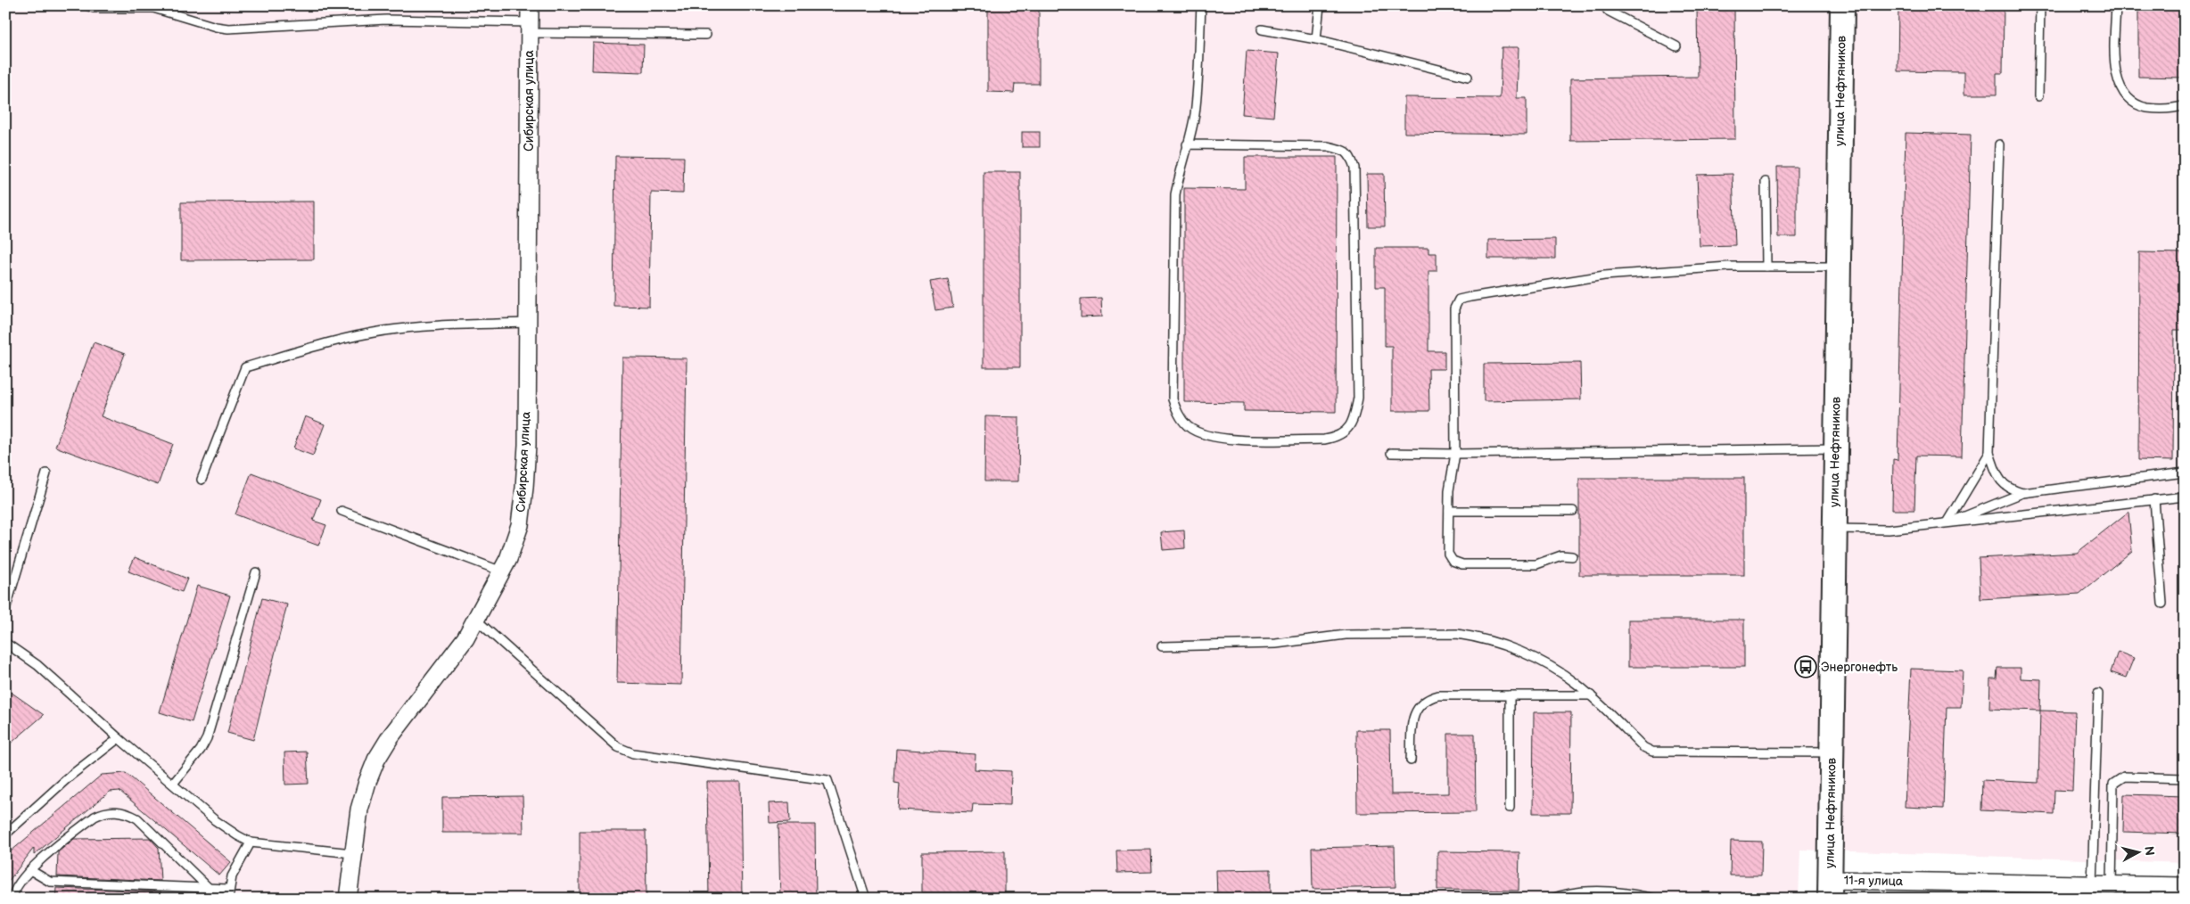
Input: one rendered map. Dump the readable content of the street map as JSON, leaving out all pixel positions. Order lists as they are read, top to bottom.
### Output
{
  "streets": {
    "street": ["улица Нефтяников", "Сибирская улица", "11-я улица"]
  },
  "crossings": [
    ["улица Нефтяников", "11-я улица"]
  ],
  "places": {
    "bus stop": ["Энергонефть"]
  },
  "north": "right"
}
